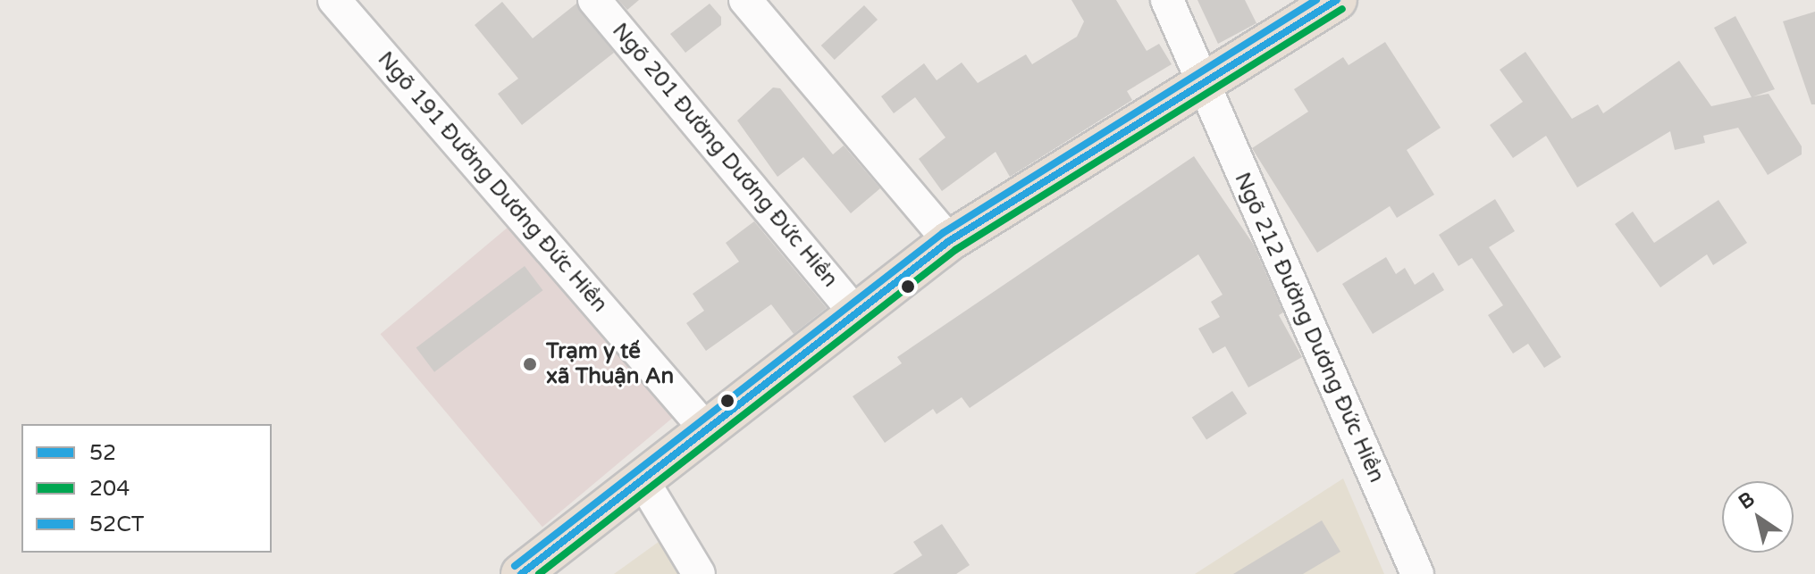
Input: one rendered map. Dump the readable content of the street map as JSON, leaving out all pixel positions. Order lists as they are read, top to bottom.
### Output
{
  "streets": {
    "street": ["Ngõ 201 Đường Dương Đức Hiền", "Ngõ 191 Đường Dương Đức Hiền", "Ngõ 212 Đường Dương Đức Hiền"]
  },
  "places": ["Trạm y tế xã Thuận An"],
  "lines": ["transit line 52", "transit line 52CT", "transit line 204"],
  "legend": ["52", "204", "52CT"],
  "north": "top left"
}
